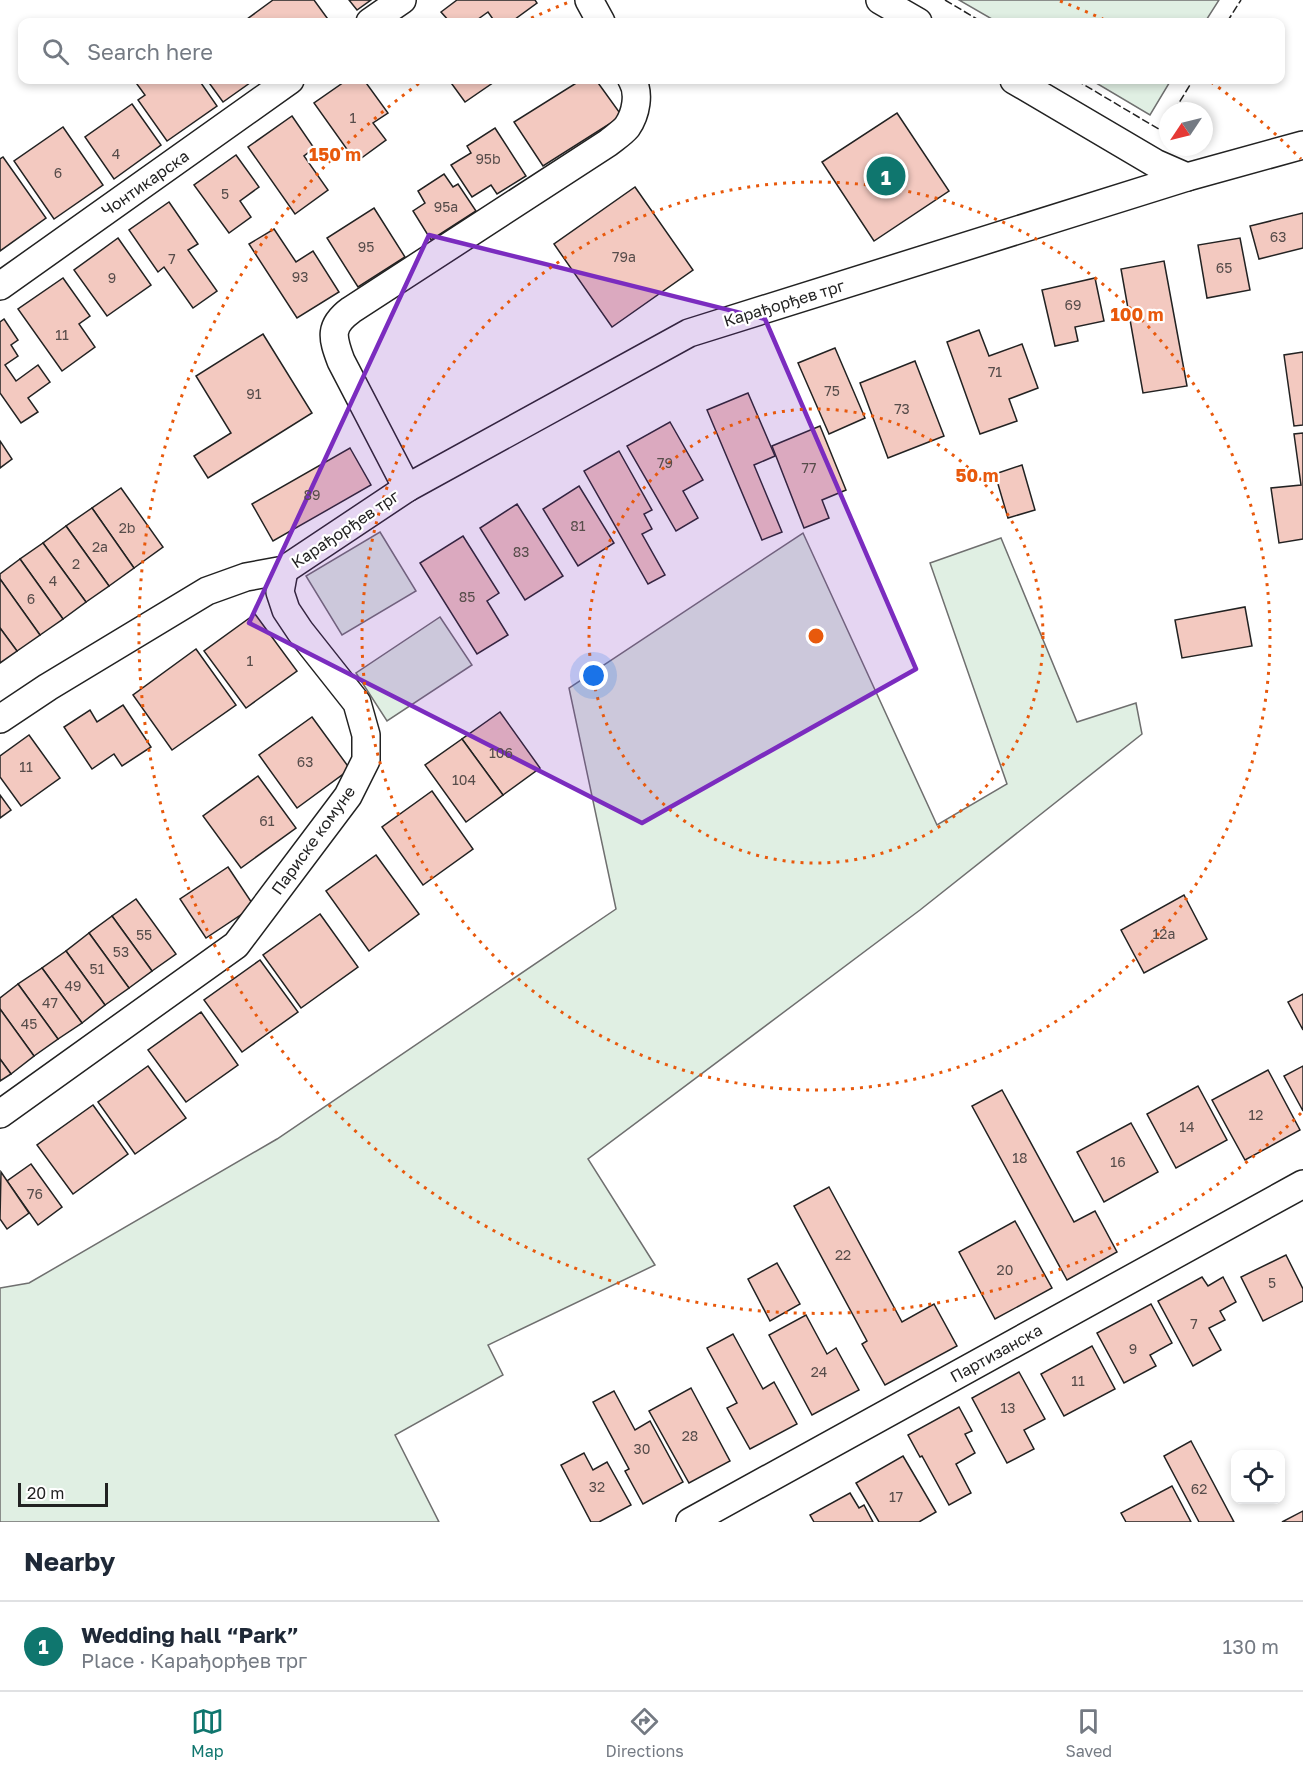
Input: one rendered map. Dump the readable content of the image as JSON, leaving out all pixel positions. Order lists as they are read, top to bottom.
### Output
{
  "streets": {
    "street": [
      "Чонтикарска",
      "Карађорђев трг",
      "Париске комуне",
      "Партизанска"
    ]
  },
  "crossings": [
    ["Карађорђев трг", "Париске комуне"]
  ],
  "house_numbers": [
    "1",
    "4",
    "95b",
    "6",
    "5",
    "95a",
    "63",
    "95",
    "79a",
    "7",
    "65",
    "93",
    "9",
    "69",
    "11",
    "71",
    "75",
    "91",
    "73",
    "79",
    "77",
    "89",
    "81",
    "2b",
    "2a",
    "83",
    "2",
    "4",
    "85",
    "6",
    "1",
    "106",
    "63",
    "11",
    "104",
    "61",
    "12a",
    "55",
    "53",
    "51",
    "49",
    "47",
    "45",
    "12",
    "14",
    "18",
    "16",
    "76",
    "22",
    "20",
    "5",
    "7",
    "9",
    "24",
    "11",
    "13",
    "28",
    "30",
    "32",
    "62",
    "17"
  ],
  "scale_bar": "20 m",
  "north": "bottom left",
  "page": {
    "search": "Search here",
    "pins": "1",
    "scale": "20 m",
    "heading": "Nearby",
    "list": [
      {
        "mark": "1",
        "name": "Wedding hall “Park”",
        "note": "Place · Карађорђев трг",
        "value": "130 m"
      }
    ],
    "nav": ["Map", "Directions", "Saved"]
  },
  "rings": ["150 m", "100 m", "50 m"]
}
